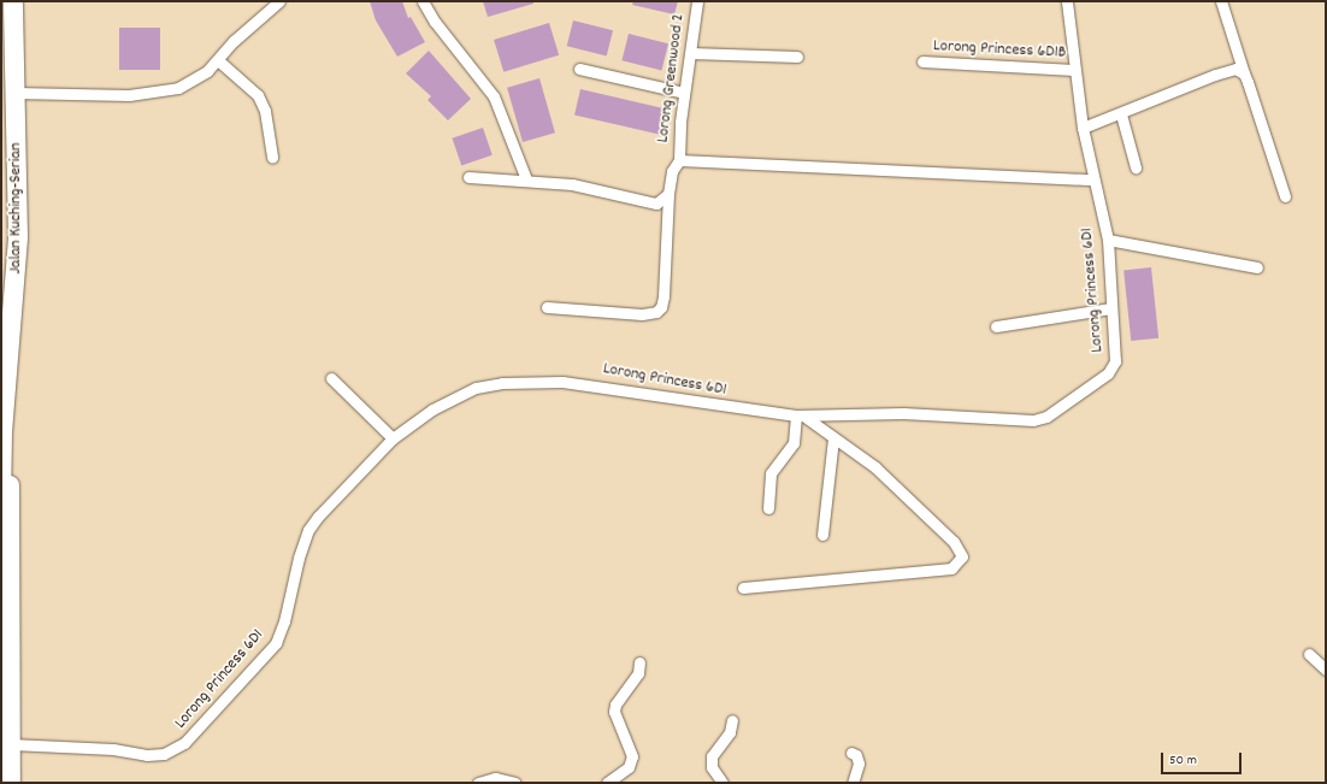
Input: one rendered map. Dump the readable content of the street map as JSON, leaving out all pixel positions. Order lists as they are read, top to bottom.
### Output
{
  "streets": {
    "highway": ["Jalan Kuching-Serian"],
    "street": ["Lorong Princess 6D1B", "Lorong Greenwood 2", "Lorong Princess 6D1"]
  },
  "crossings": [
    ["Lorong Princess 6D1B", "Lorong Princess 6D1"]
  ],
  "scale_bar": "50 m"
}
